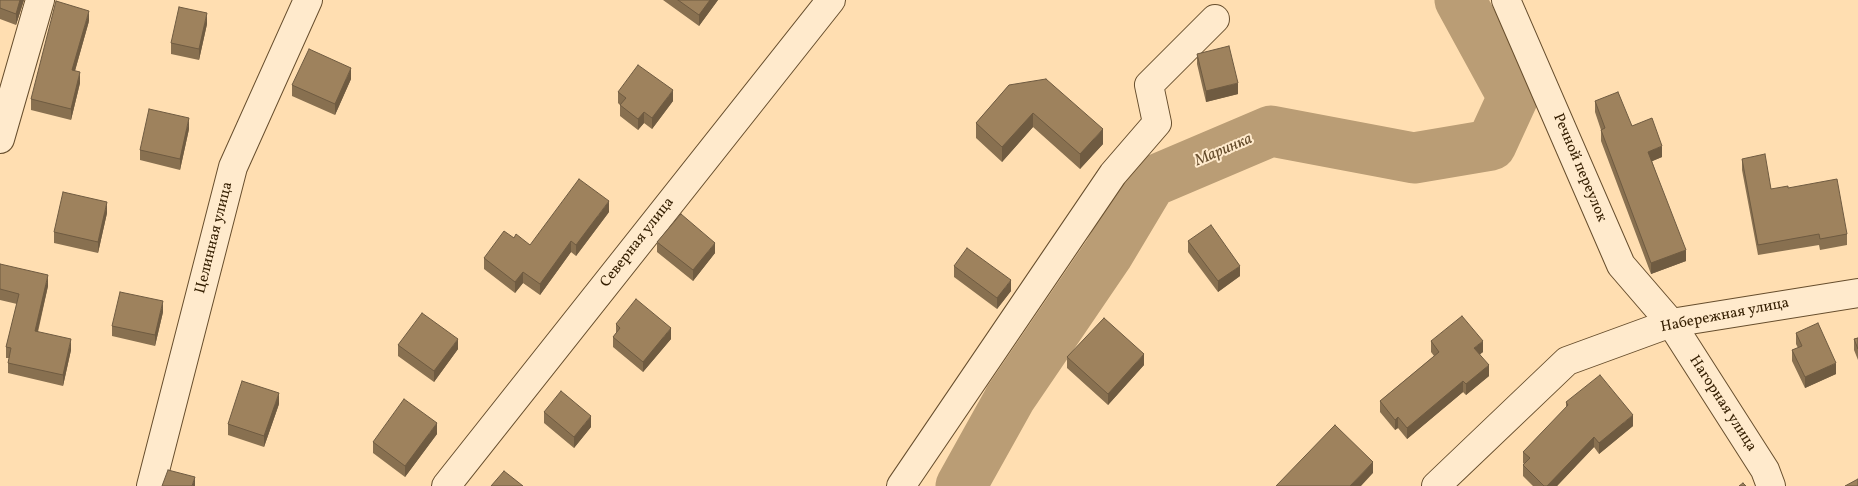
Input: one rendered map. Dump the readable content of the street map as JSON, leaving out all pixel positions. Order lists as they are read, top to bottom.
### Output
{
  "streets": {
    "street": [
      "Речной переулок",
      "Целинная улица",
      "Северная улица",
      "Набережная улица",
      "Нагорная улица"
    ]
  },
  "crossings": [
    ["Речной переулок", "Набережная улица"],
    ["Речной переулок", "Нагорная улица"],
    ["Набережная улица", "Нагорная улица"]
  ],
  "water": ["Маринка"]
}
